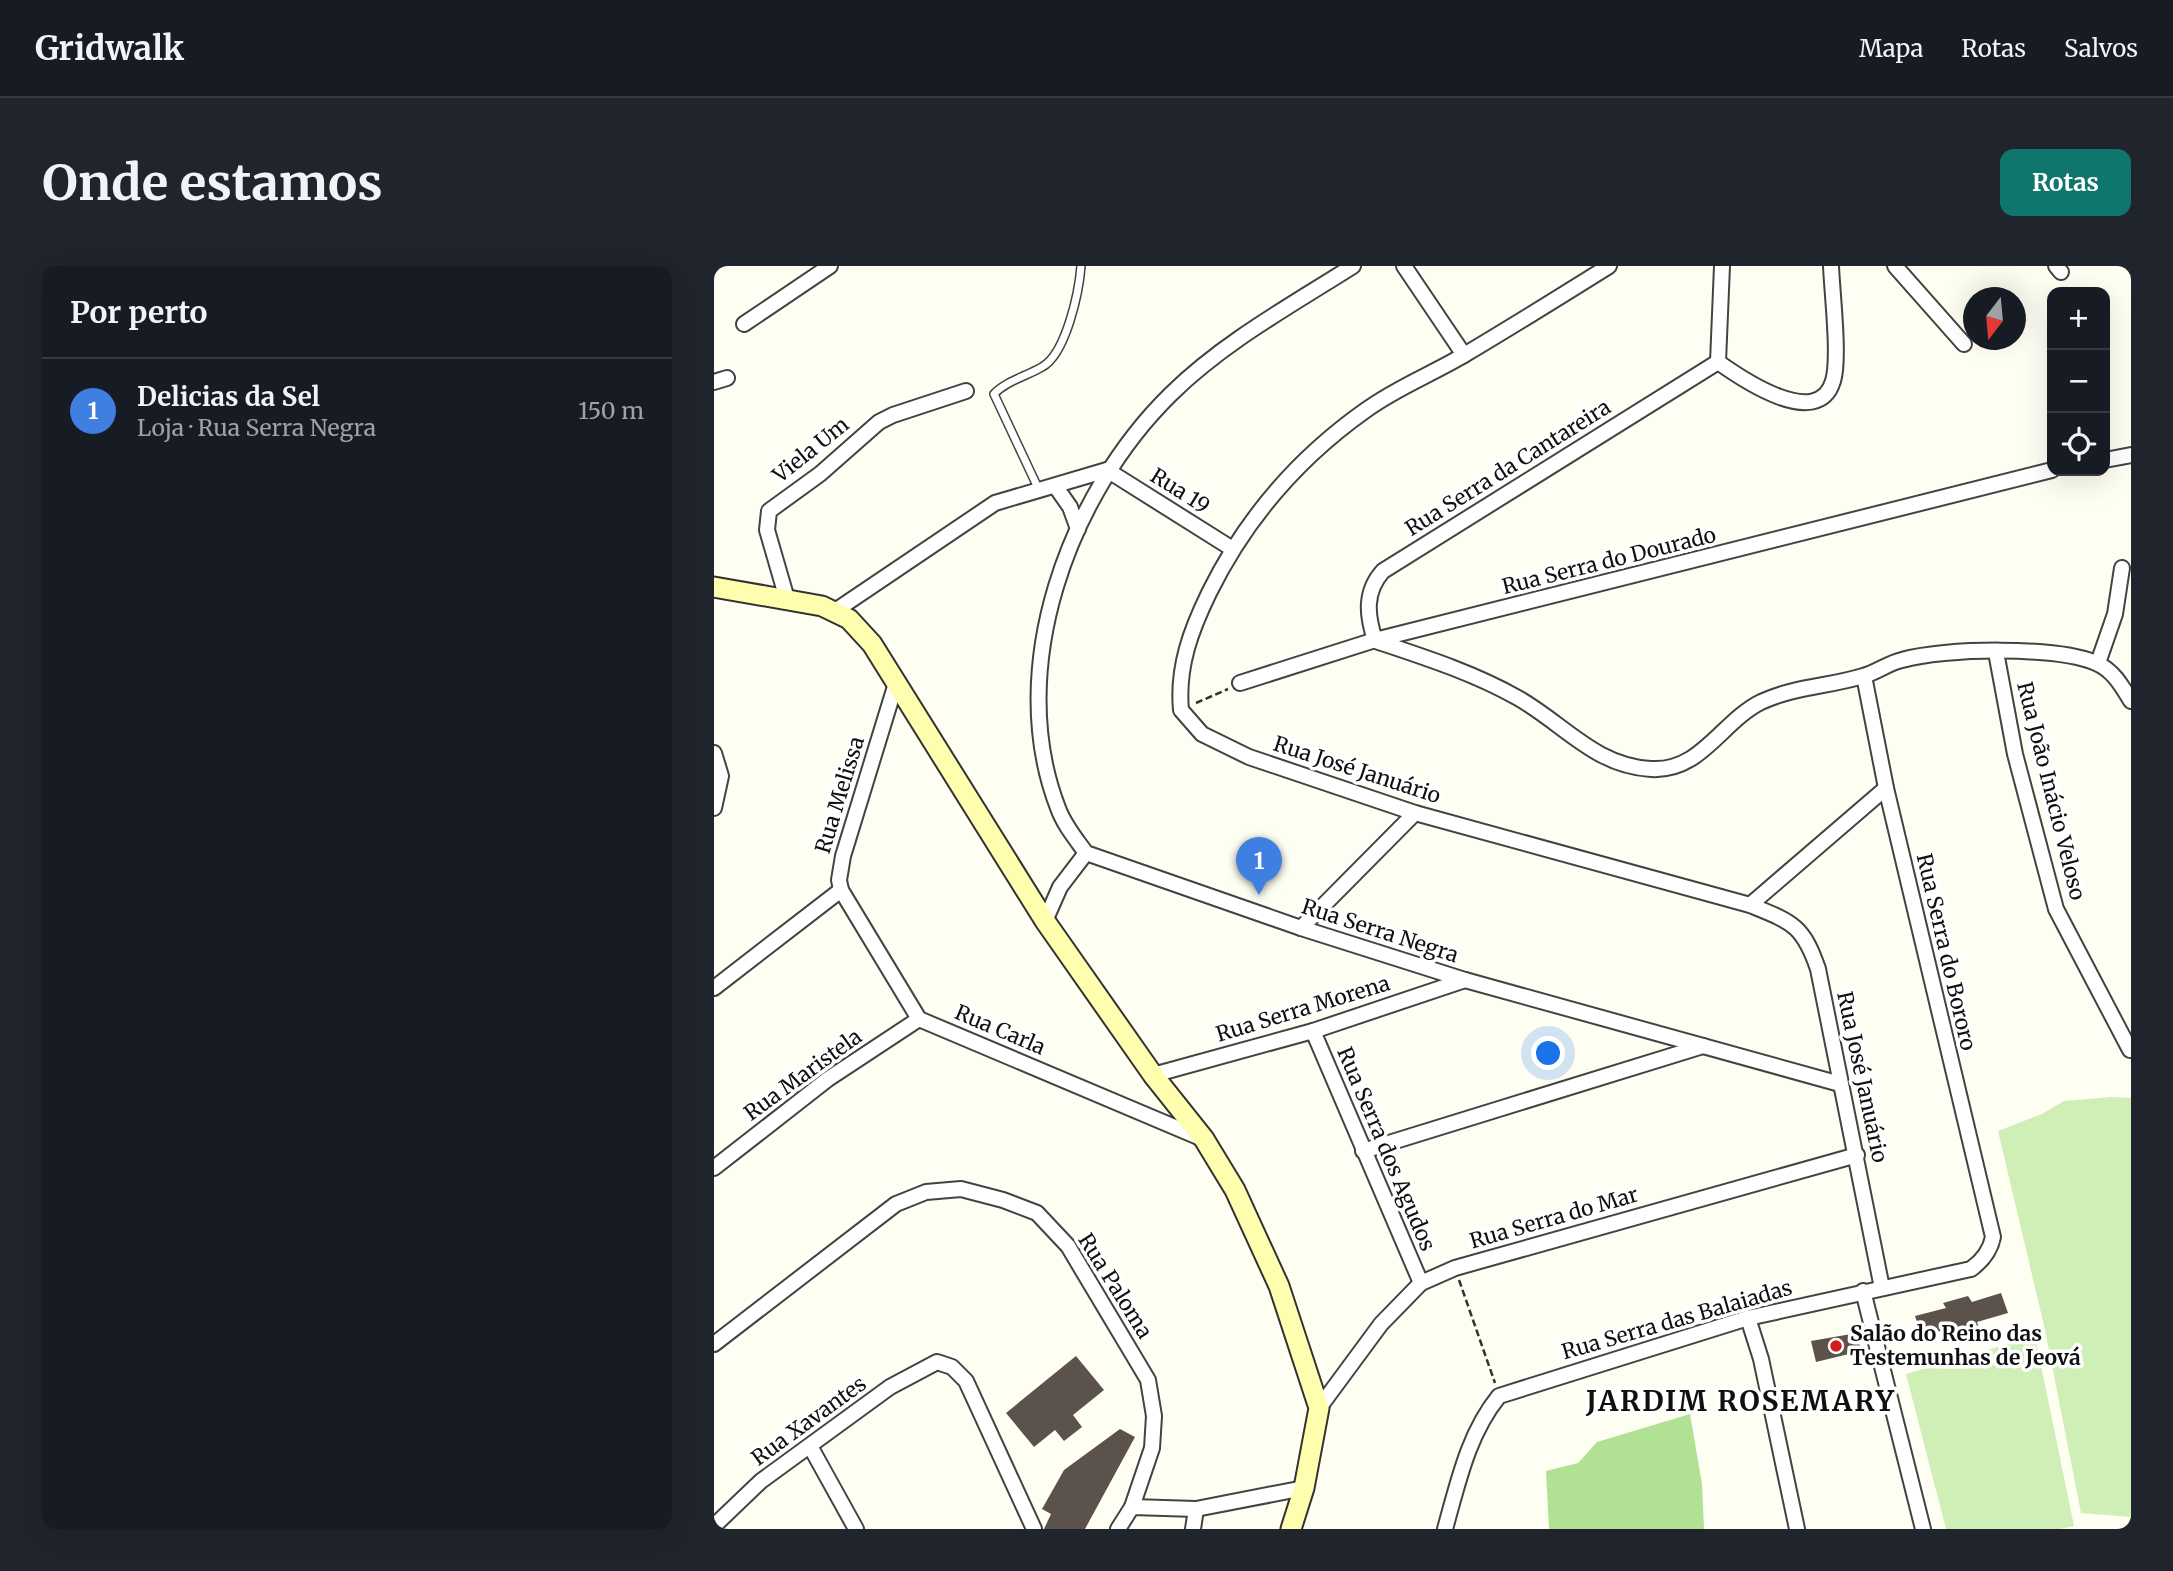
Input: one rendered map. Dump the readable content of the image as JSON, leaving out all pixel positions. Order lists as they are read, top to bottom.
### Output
{
  "streets": {
    "street": [
      "Viela Um",
      "Rua Serra da Cantareira",
      "Rua 19",
      "Rua Serra do Dourado",
      "Rua José Januário",
      "Rua João Inácio Veloso",
      "Rua Melissa",
      "Rua Serra Negra",
      "Rua Serra do Bororo",
      "Rua Serra Morena",
      "Rua Carla",
      "Rua Maristela",
      "Rua Serra dos Agudos",
      "Rua Serra do Mar",
      "Rua Paloma",
      "Rua Serra das Balaiadas",
      "Rua Xavantes"
    ]
  },
  "crossings": [
    ["Rua Serra da Cantareira", "Rua Serra do Dourado"],
    ["Rua José Januário", "Rua Serra Negra"],
    ["Rua José Januário", "Rua Serra do Mar"],
    ["Rua José Januário", "Rua Serra das Balaiadas"],
    ["Rua Serra Negra", "Rua Serra Morena"],
    ["Rua Serra do Bororo", "Rua Serra das Balaiadas"],
    ["Rua Serra Morena", "Rua Serra dos Agudos"],
    ["Rua Carla", "Rua Maristela"],
    ["Rua Serra dos Agudos", "Rua Serra do Mar"]
  ],
  "districts": ["JARDIM ROSEMARY"],
  "places": ["Salão do Reino das Testemunhas de Jeová"],
  "north": "bottom",
  "page": {
    "header": "Gridwalk",
    "nav": ["Mapa", "Rotas", "Salvos"],
    "buttons": "Rotas",
    "title": "Onde estamos",
    "heading": "Por perto",
    "map_buttons": ["+", "−"],
    "list": [
      {
        "mark": "1",
        "name": "Delicias da Sel",
        "note": "Loja · Rua Serra Negra",
        "value": "150 m"
      }
    ],
    "pins": "1"
  }
}
